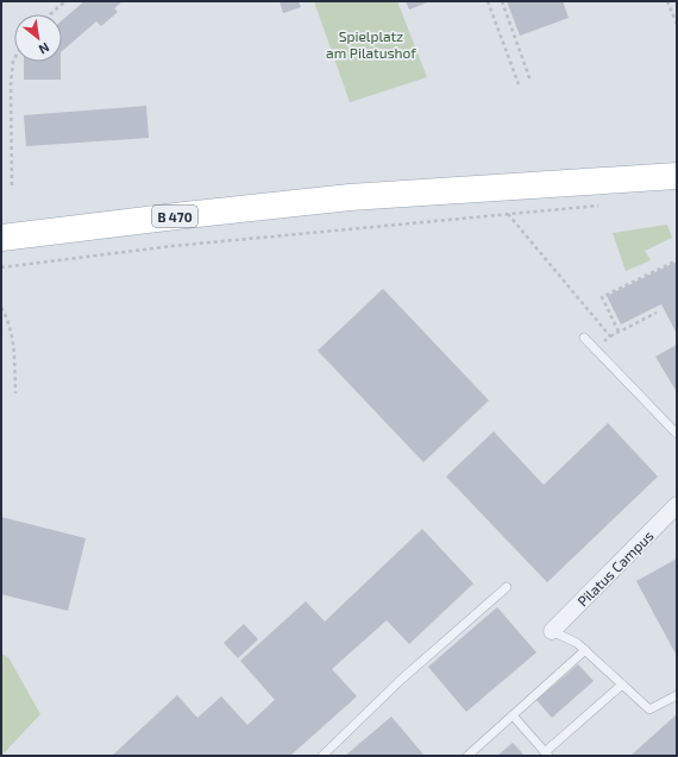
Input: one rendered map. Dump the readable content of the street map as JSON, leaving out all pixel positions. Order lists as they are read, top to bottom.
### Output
{
  "streets": {
    "main road": ["B 470"],
    "street": ["Pilatus Campus"]
  },
  "parks": ["Spielplatz am Pilatushof"],
  "north": "bottom right"
}
